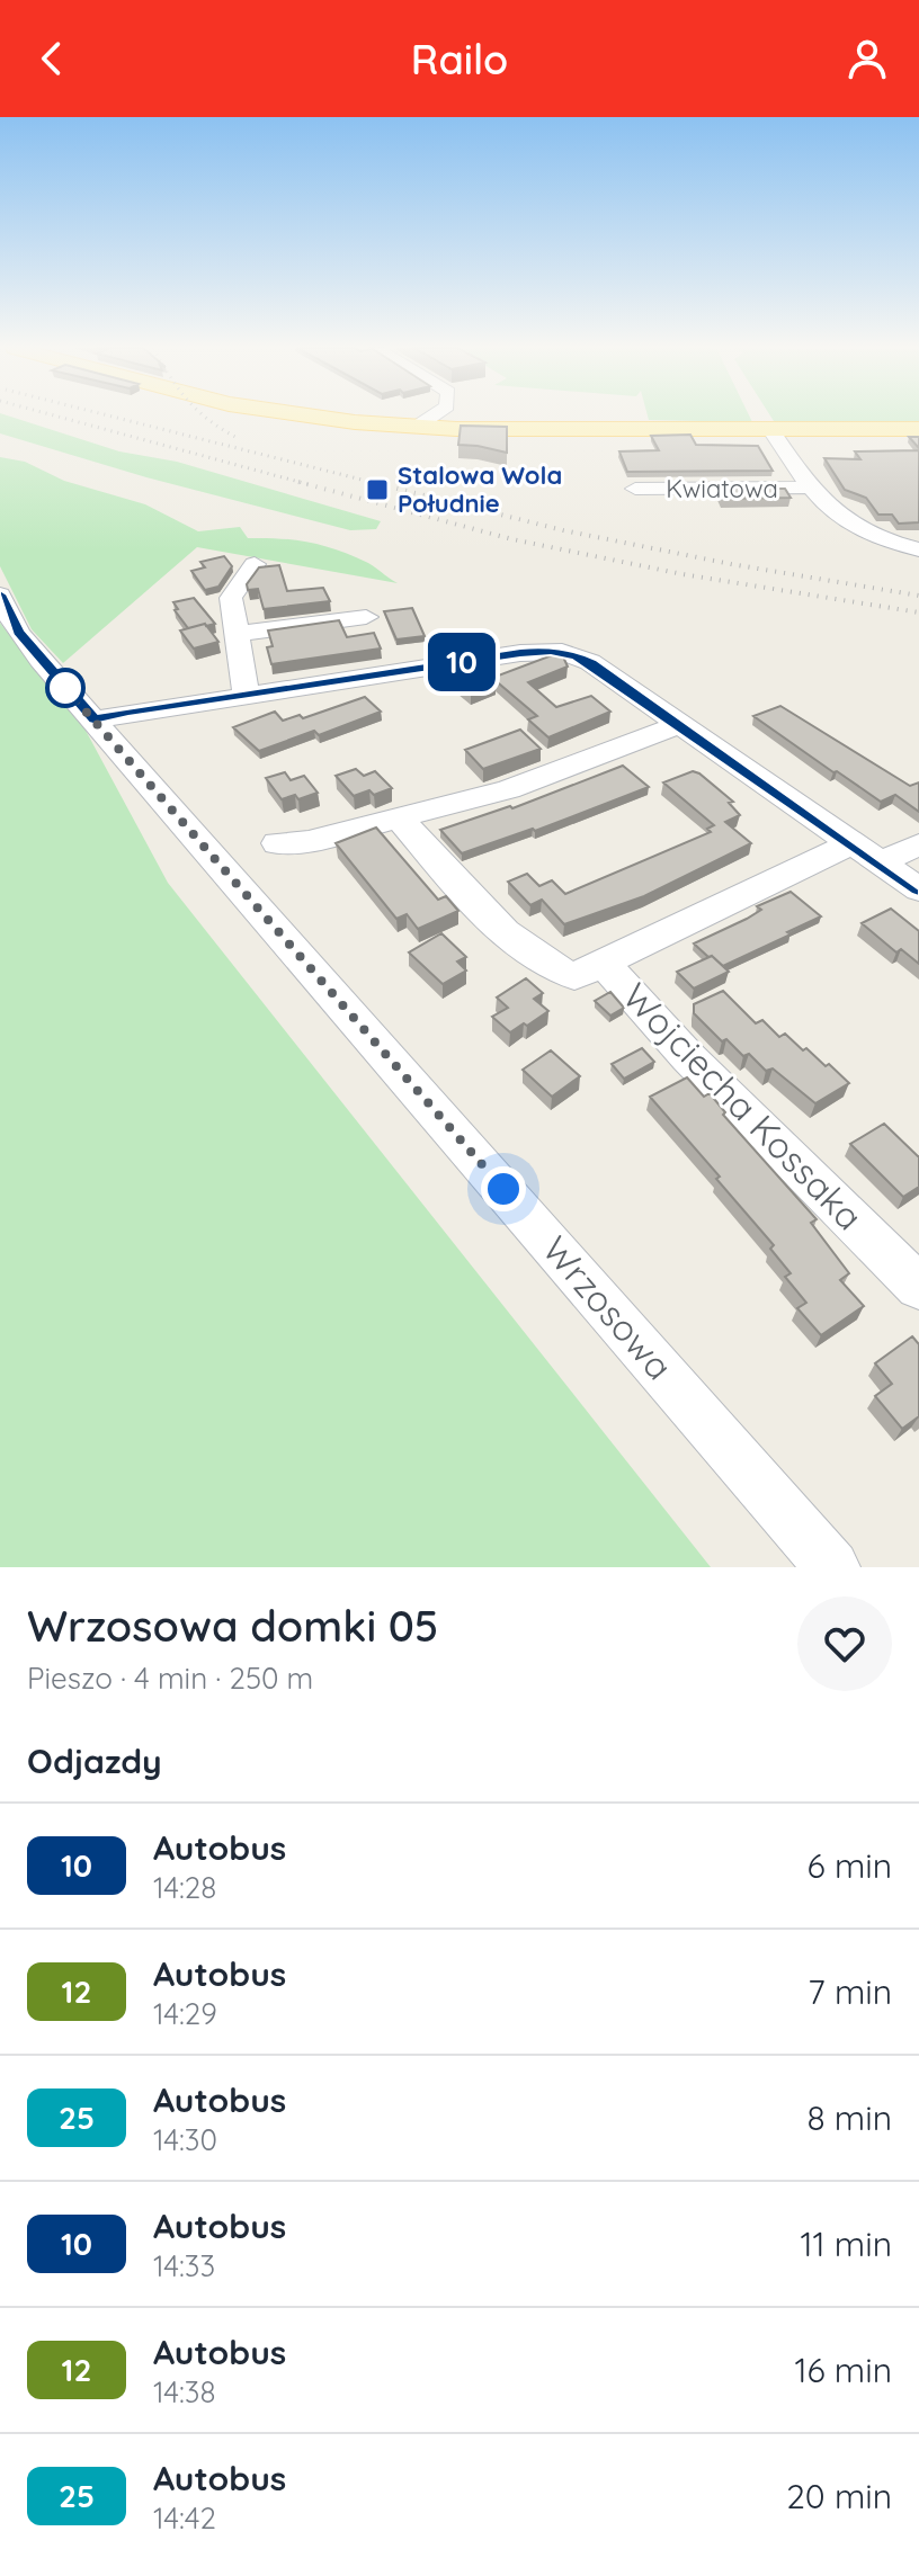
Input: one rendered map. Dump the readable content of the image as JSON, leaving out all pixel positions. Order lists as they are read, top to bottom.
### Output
{
  "streets": {
    "street": ["Kwiatowa", "Wojciecha Kossaka", "Wrzosowa"]
  },
  "places": {
    "transit": ["Stalowa Wola Południe"]
  },
  "lines": ["bus line 10"],
  "page": {
    "header": "Railo",
    "on_map": "10",
    "heading": [
      ["Wrzosowa domki 05", "Pieszo · 4 min · 250 m"],
      "Odjazdy"
    ],
    "list": [
      {
        "mark": "10",
        "name": "Autobus",
        "note": "14:28",
        "value": "6 min"
      },
      {
        "mark": "12",
        "name": "Autobus",
        "note": "14:29",
        "value": "7 min"
      },
      {
        "mark": "25",
        "name": "Autobus",
        "note": "14:30",
        "value": "8 min"
      },
      {
        "mark": "10",
        "name": "Autobus",
        "note": "14:33",
        "value": "11 min"
      },
      {
        "mark": "12",
        "name": "Autobus",
        "note": "14:38",
        "value": "16 min"
      },
      {
        "mark": "25",
        "name": "Autobus",
        "note": "14:42",
        "value": "20 min"
      }
    ]
  }
}
